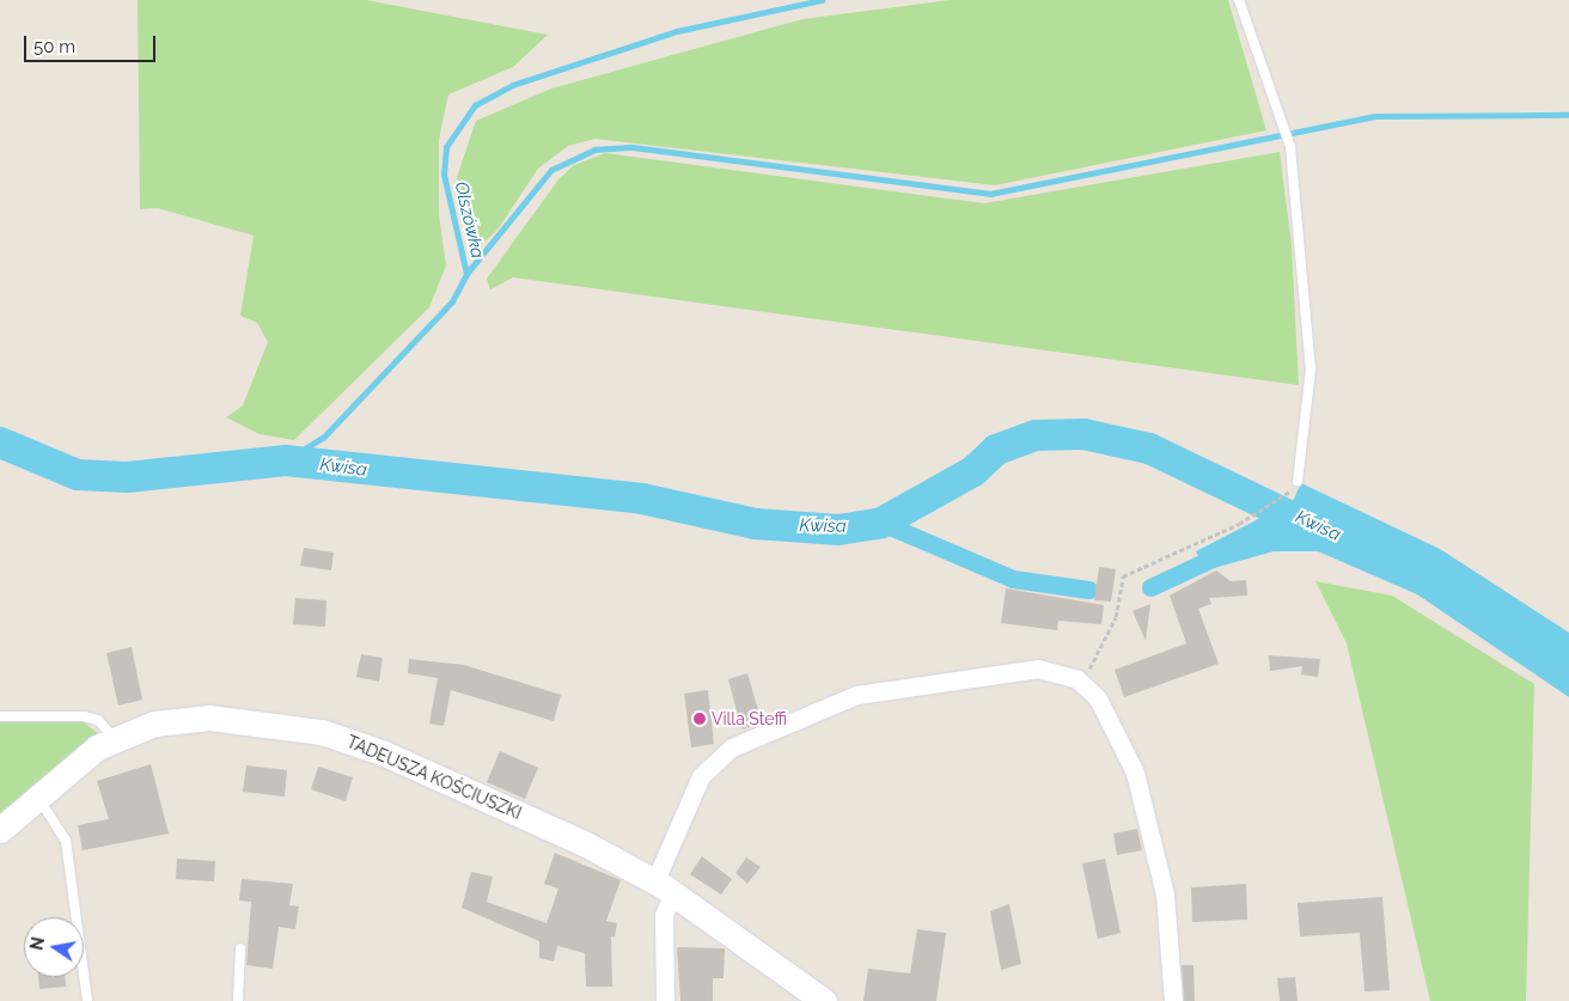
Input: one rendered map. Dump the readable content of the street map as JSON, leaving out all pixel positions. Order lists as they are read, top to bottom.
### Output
{
  "streets": {
    "main road": ["TADEUSZA KOŚCIUSZKI"]
  },
  "water": ["Olszówka", "Kwisa"],
  "places": ["Villa Steffi"],
  "scale_bar": "50 m",
  "north": "left"
}
